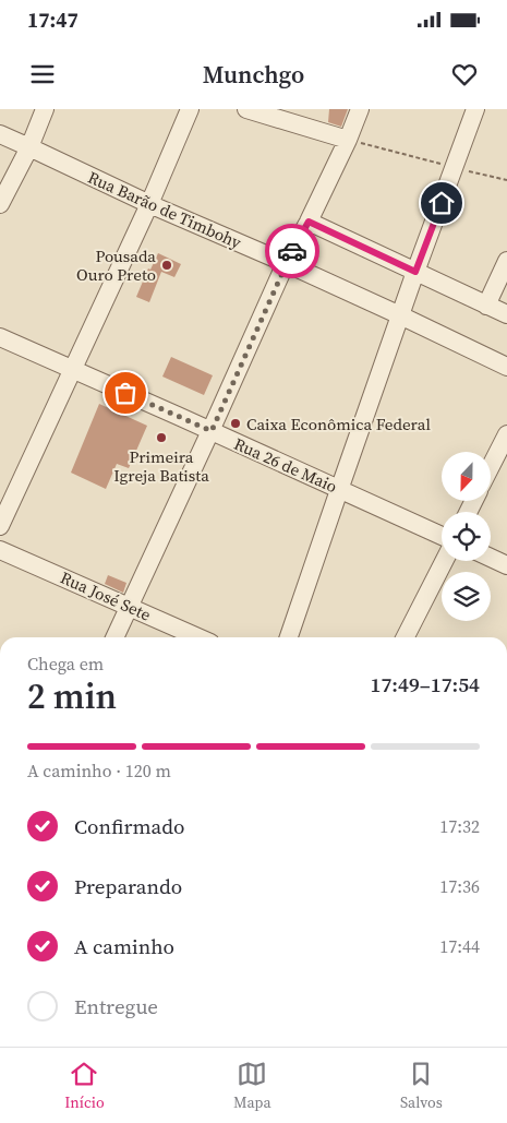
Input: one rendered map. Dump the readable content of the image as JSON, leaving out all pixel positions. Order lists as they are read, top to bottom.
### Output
{
  "streets": {
    "street": ["Rua Barão de Timbohy", "Rua 26 de Maio", "Rua José Sete"]
  },
  "places": ["Pousada Ouro Preto", "Caixa Econômica Federal", "Primeira Igreja Batista"],
  "north": "bottom",
  "page": {
    "status": "17:47",
    "header": "Munchgo",
    "heading": ["2 min", "Chega em", "17:49–17:54"],
    "bar": "A caminho · 120 m",
    "list": [
      ["Confirmado", "17:32"],
      ["Preparando", "17:36"],
      ["A caminho", "17:44"],
      "Entregue"
    ],
    "tabs": ["Início", "Mapa", "Salvos"]
  }
}
